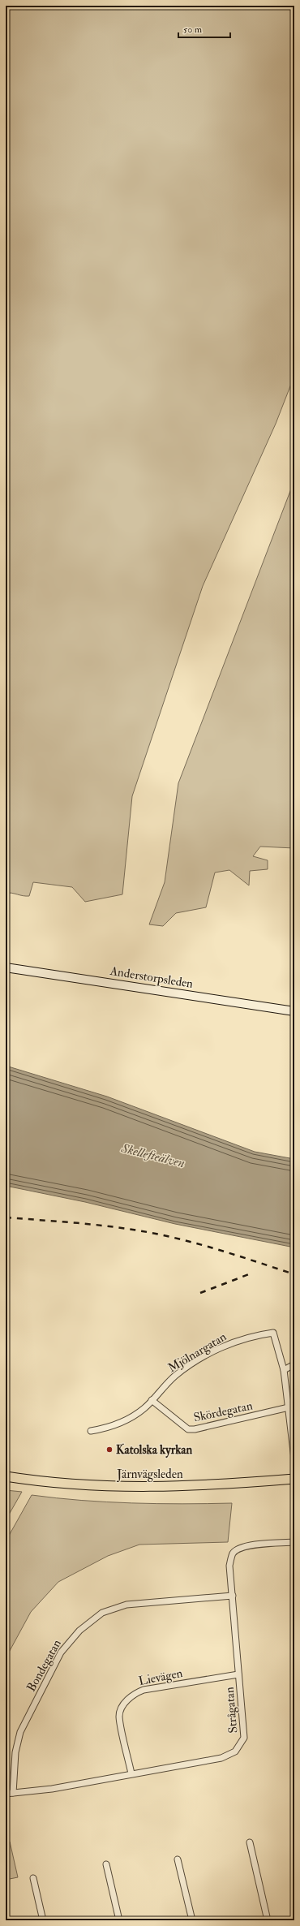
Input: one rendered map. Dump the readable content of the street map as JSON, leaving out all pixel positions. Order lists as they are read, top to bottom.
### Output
{
  "streets": {
    "main road": ["Anderstorpsleden", "Järnvägsleden"],
    "street": [
      "Mjölnargatan",
      "Skördegatan",
      "Bondegatan",
      "Lievägen",
      "Strågatan"
    ]
  },
  "crossings": [
    ["Mjölnargatan", "Skördegatan"],
    ["Bondegatan", "Strågatan"],
    ["Lievägen", "Strågatan"]
  ],
  "water": ["Skellefteälven"],
  "places": ["Katolska kyrkan"],
  "scale_bar": "50 m"
}
